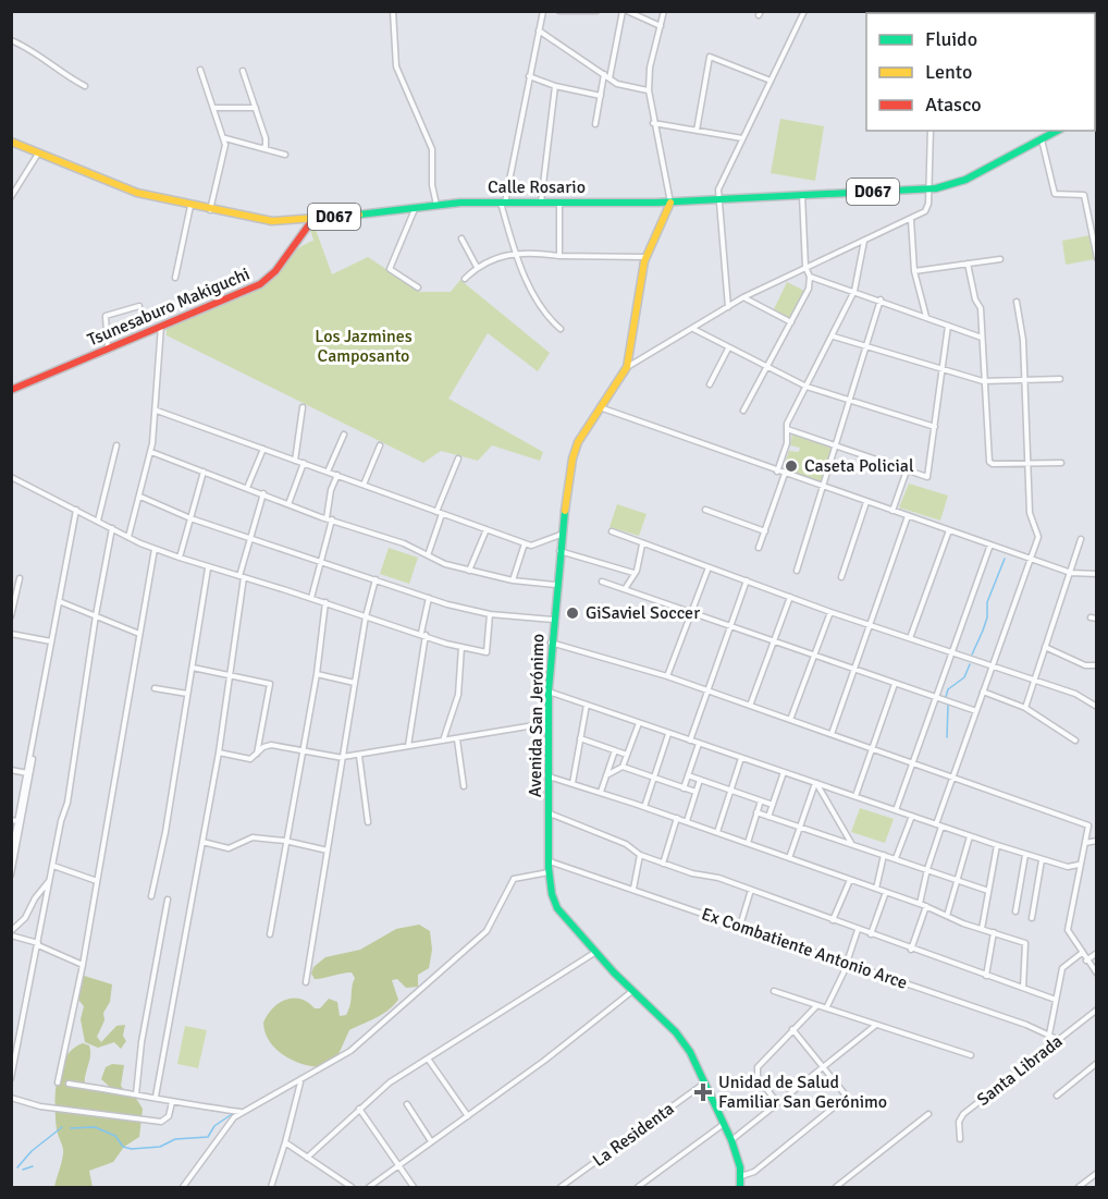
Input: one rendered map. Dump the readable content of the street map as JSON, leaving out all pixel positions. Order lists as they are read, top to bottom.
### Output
{
  "streets": {
    "street": [
      "Calle Rosario",
      "D067",
      "Tsunesaburo Makiguchi",
      "Avenida San Jerónimo",
      "Ex Combatiente Antonio Arce",
      "Santa Librada",
      "La Residenta"
    ]
  },
  "crossings": [
    ["Calle Rosario", "Tsunesaburo Makiguchi"],
    ["Calle Rosario", "Avenida San Jerónimo"],
    ["Avenida San Jerónimo", "Ex Combatiente Antonio Arce"],
    ["Avenida San Jerónimo", "La Residenta"],
    ["Ex Combatiente Antonio Arce", "Santa Librada"]
  ],
  "parks": ["Los Jazmines Camposanto"],
  "places": {
    "other": ["Caseta Policial", "GiSaviel Soccer"],
    "health": ["Unidad de Salud Familiar San Gerónimo"]
  },
  "legend": ["Fluido", "Lento", "Atasco"]
}
